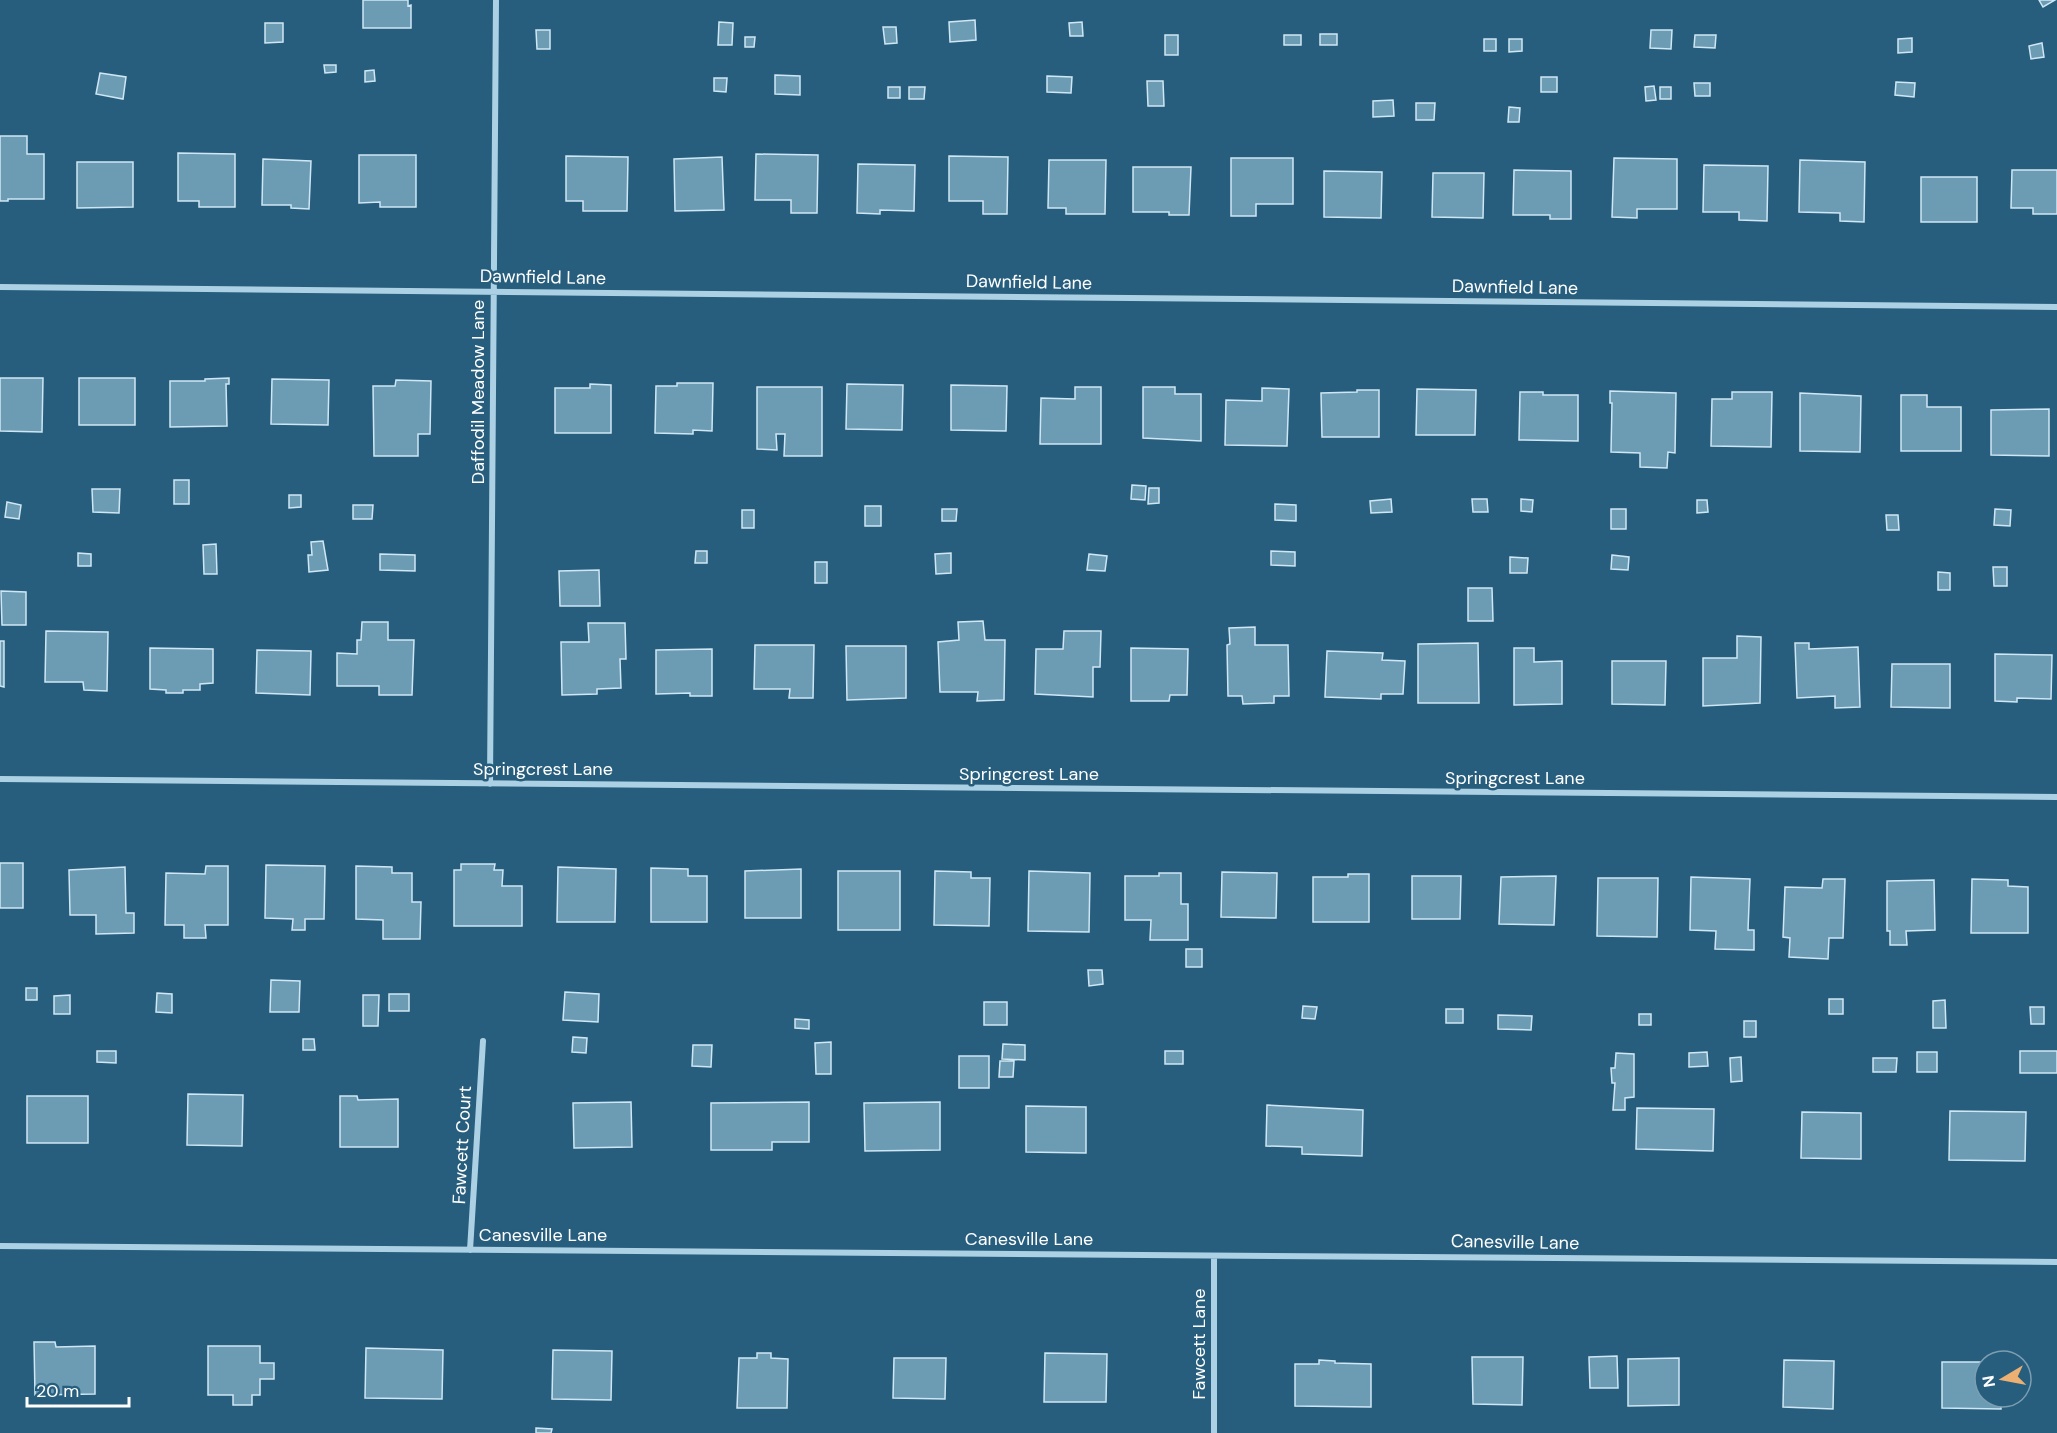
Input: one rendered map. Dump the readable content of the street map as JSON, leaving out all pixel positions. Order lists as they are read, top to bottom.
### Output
{
  "streets": {
    "street": [
      "Dawnfield Lane",
      "Daffodil Meadow Lane",
      "Springcrest Lane",
      "Fawcett Court",
      "Canesville Lane",
      "Fawcett Lane"
    ]
  },
  "crossings": [
    ["Dawnfield Lane", "Daffodil Meadow Lane"],
    ["Daffodil Meadow Lane", "Springcrest Lane"],
    ["Fawcett Court", "Canesville Lane"],
    ["Canesville Lane", "Fawcett Lane"]
  ],
  "scale_bar": "20 m",
  "north": "left"
}
